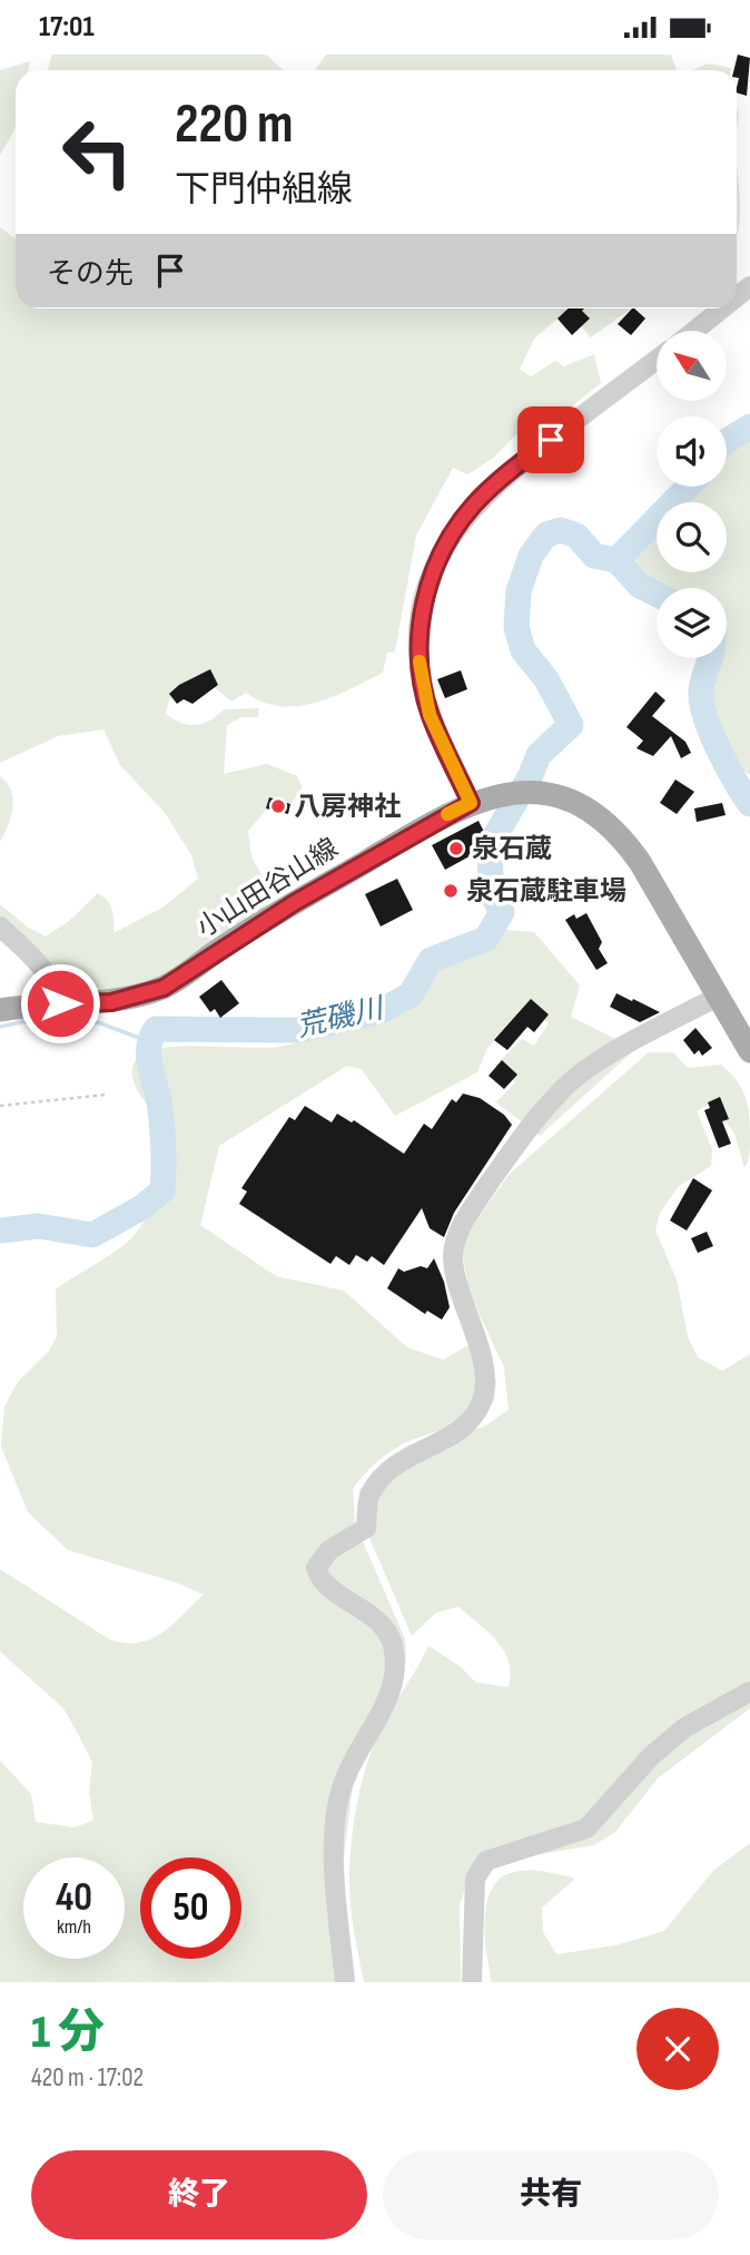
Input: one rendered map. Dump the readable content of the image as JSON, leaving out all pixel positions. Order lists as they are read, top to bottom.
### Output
{
  "streets": {
    "main road": ["小山田谷山線"]
  },
  "water": ["荒磯川"],
  "places": ["八房神社", "泉石蔵", "泉石蔵駐車場"],
  "north": "top left",
  "page": {
    "status": "17:01",
    "turn": ["220 m", "下門仲組線"],
    "then": "その先",
    "speed": "40 km/h",
    "limit": "50",
    "heading": ["1 分", "420 m · 17:02"],
    "buttons": ["終了", "共有"]
  }
}
